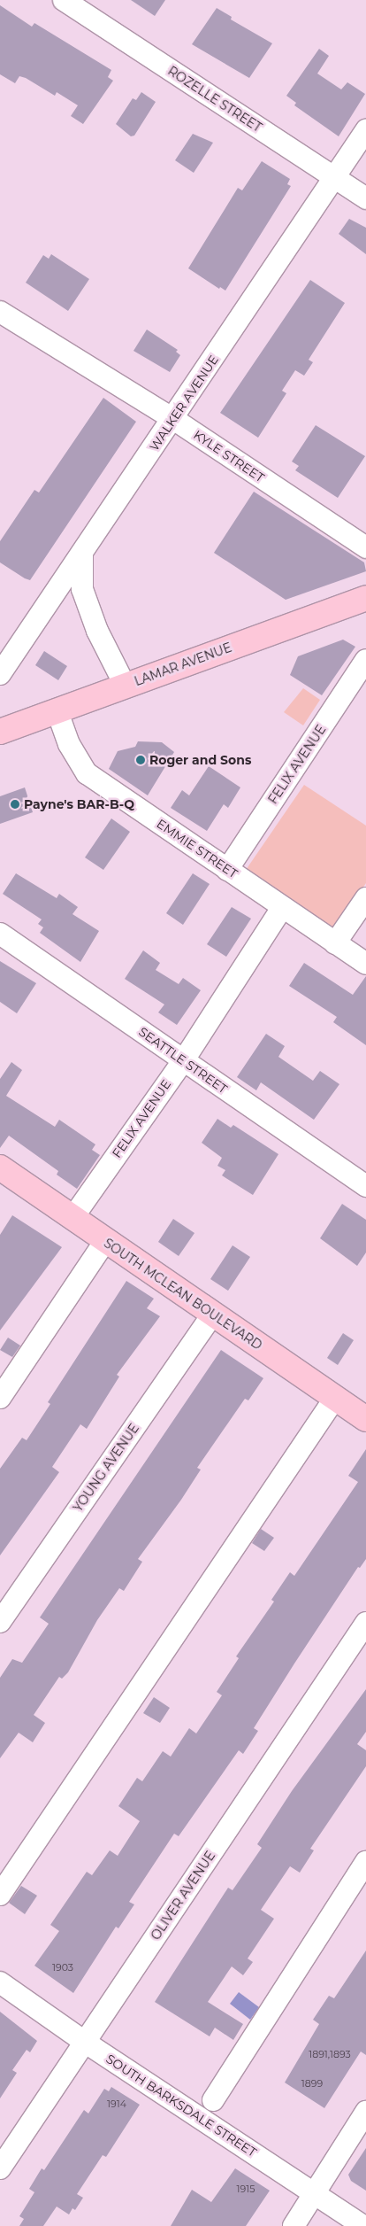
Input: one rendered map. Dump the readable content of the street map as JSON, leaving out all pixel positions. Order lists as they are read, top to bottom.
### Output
{
  "streets": {
    "main road": ["LAMAR AVENUE", "SOUTH MCLEAN BOULEVARD"],
    "street": [
      "ROZELLE STREET",
      "WALKER AVENUE",
      "KYLE STREET",
      "FELIX AVENUE",
      "EMMIE STREET",
      "SEATTLE STREET",
      "YOUNG AVENUE",
      "OLIVER AVENUE",
      "SOUTH BARKSDALE STREET"
    ]
  },
  "crossings": [
    ["ROZELLE STREET", "WALKER AVENUE"],
    ["WALKER AVENUE", "KYLE STREET"],
    ["LAMAR AVENUE", "EMMIE STREET"],
    ["FELIX AVENUE", "EMMIE STREET"],
    ["FELIX AVENUE", "SEATTLE STREET"],
    ["FELIX AVENUE", "SOUTH MCLEAN BOULEVARD"],
    ["SOUTH MCLEAN BOULEVARD", "YOUNG AVENUE"],
    ["OLIVER AVENUE", "SOUTH BARKSDALE STREET"]
  ],
  "places": ["Roger and Sons", "Payne's BAR-B-Q"],
  "house_numbers": [
    "1903",
    "1891,1893",
    "1899",
    "1914",
    "1915"
  ]
}
